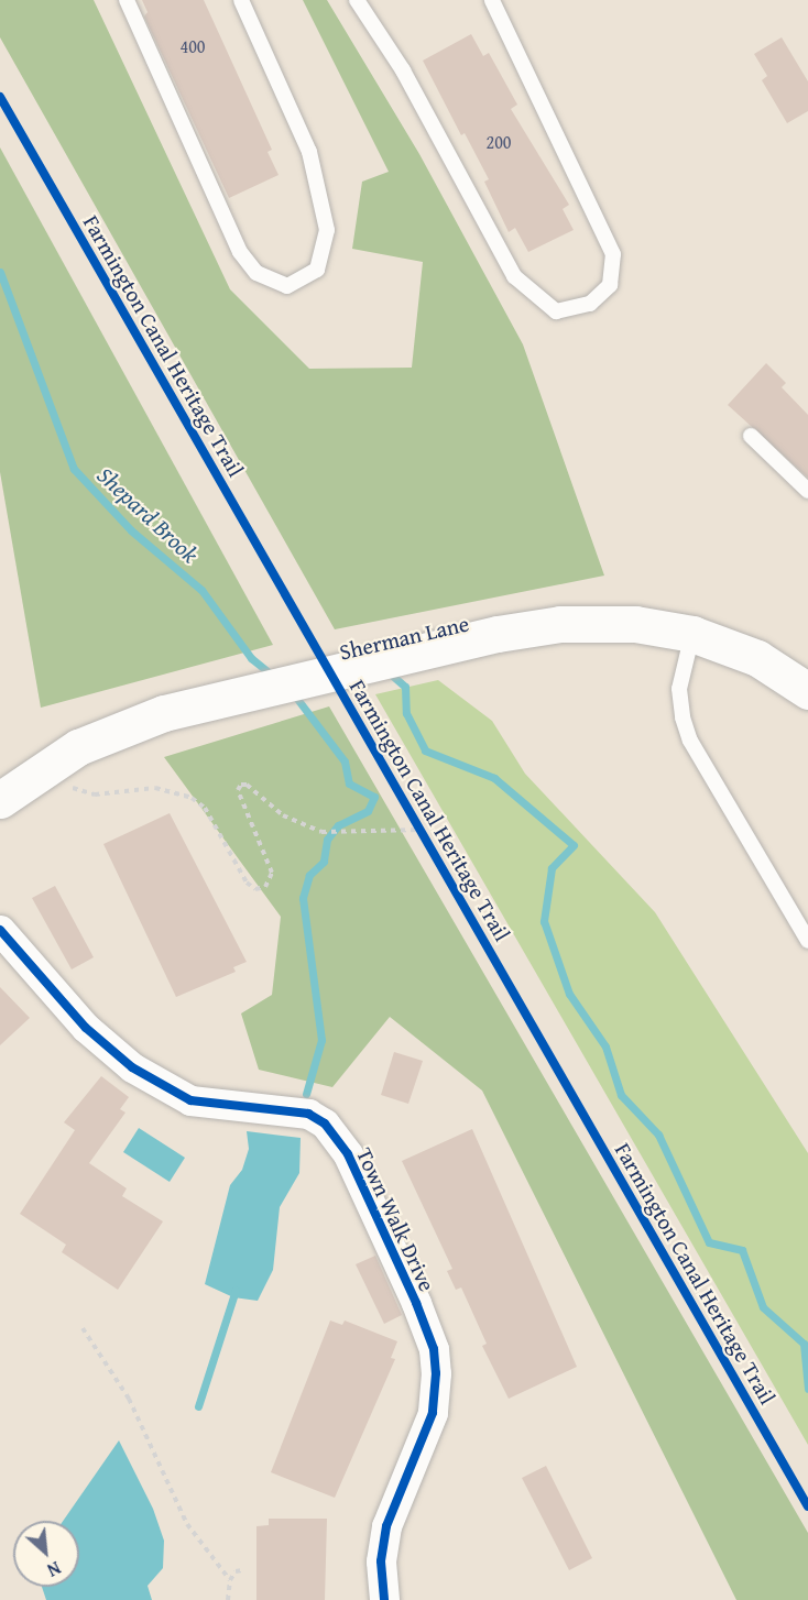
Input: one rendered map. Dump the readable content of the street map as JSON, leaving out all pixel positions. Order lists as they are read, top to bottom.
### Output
{
  "streets": {
    "street": ["Sherman Lane", "Town Walk Drive"],
    "cycle path": ["Farmington Canal Heritage Trail"]
  },
  "water": ["Shepard Brook"],
  "house_numbers": ["400", "200"],
  "north": "bottom right"
}
